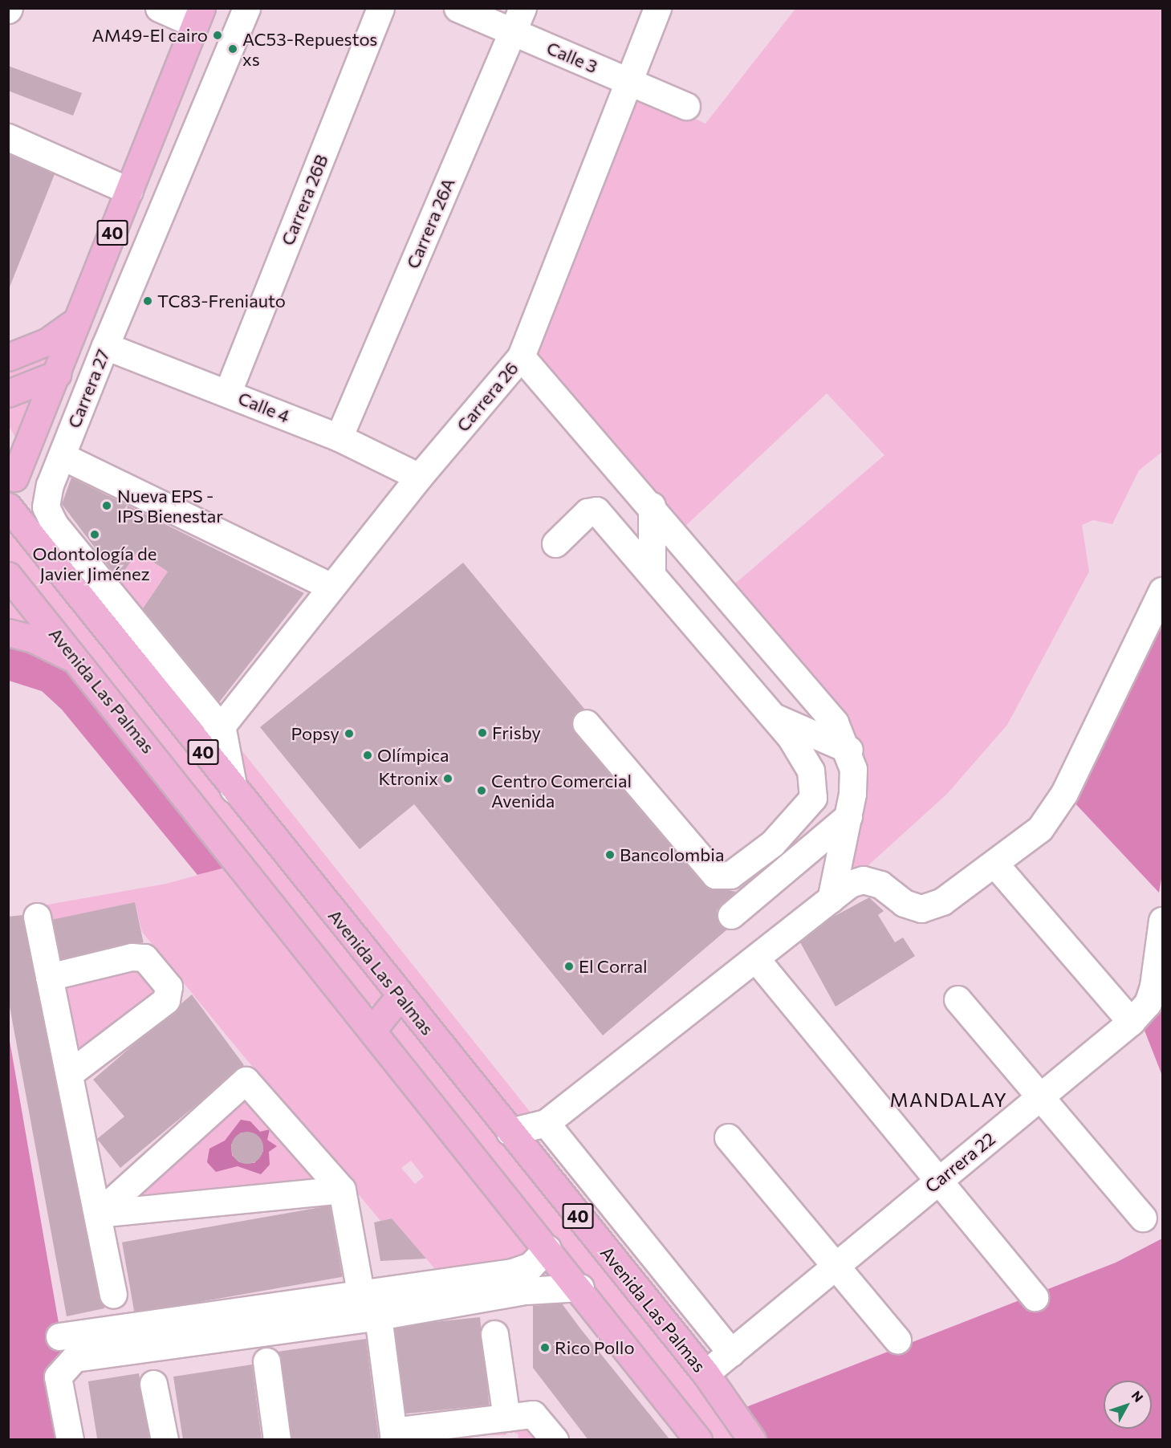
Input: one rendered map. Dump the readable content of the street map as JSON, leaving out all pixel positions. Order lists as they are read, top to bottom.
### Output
{
  "streets": {
    "main road": ["40", "Avenida Las Palmas"],
    "street": [
      "Calle 3",
      "Carrera 26B",
      "Carrera 26A",
      "Carrera 27",
      "Carrera 26",
      "Calle 4",
      "Carrera 22"
    ]
  },
  "crossings": [
    ["Calle 3", "Carrera 26A"],
    ["Calle 3", "Carrera 26"],
    ["Carrera 26B", "Calle 4"],
    ["Carrera 26A", "Calle 4"],
    ["40", "Avenida Las Palmas"],
    ["Carrera 27", "Carrera 26"],
    ["Carrera 27", "Calle 4"],
    ["Carrera 26", "Calle 4"],
    ["Carrera 26", "Avenida Las Palmas"],
    ["Avenida Las Palmas", "Carrera 22"]
  ],
  "districts": ["MANDALAY"],
  "places": [
    "AM49-El cairo",
    "AC53-Repuestos xs",
    "TC83-Freniauto",
    "Nueva EPS - IPS Bienestar",
    "Odontología de Javier Jiménez",
    "Frisby",
    "Popsy",
    "Olímpica",
    "Ktronix",
    "Centro Comercial Avenida",
    "Bancolombia",
    "El Corral",
    "Rico Pollo"
  ],
  "north": "top right"
}
